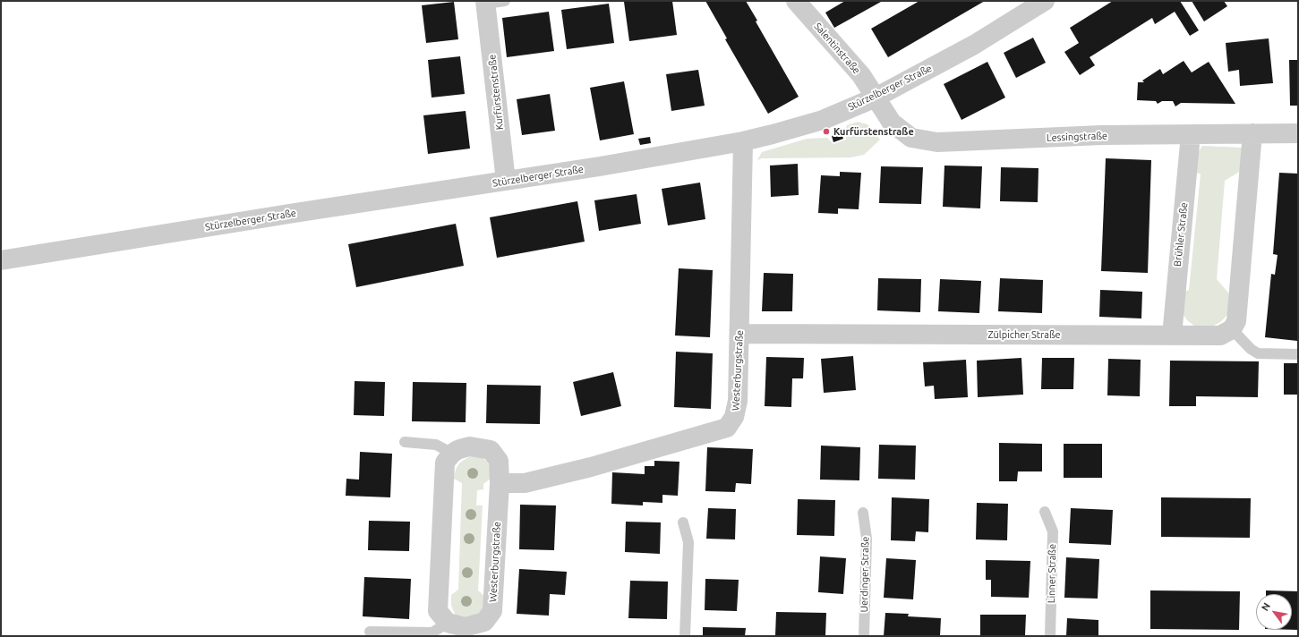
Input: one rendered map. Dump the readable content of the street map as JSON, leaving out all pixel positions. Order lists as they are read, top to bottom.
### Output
{
  "streets": {
    "street": [
      "Salentinstraße",
      "Stürzelberger Straße",
      "Kurfürstenstraße",
      "Lessingstraße",
      "Brühler Straße",
      "Zülpicher Straße",
      "Westerburgstraße"
    ],
    "lane": ["Linner Straße", "Uerdinger Straße"]
  },
  "crossings": [
    ["Salentinstraße", "Stürzelberger Straße"],
    ["Salentinstraße", "Lessingstraße"],
    ["Stürzelberger Straße", "Kurfürstenstraße"],
    ["Stürzelberger Straße", "Lessingstraße"],
    ["Stürzelberger Straße", "Westerburgstraße"],
    ["Lessingstraße", "Brühler Straße"],
    ["Brühler Straße", "Zülpicher Straße"],
    ["Zülpicher Straße", "Westerburgstraße"]
  ],
  "places": ["Kurfürstenstraße"],
  "north": "top left"
}
